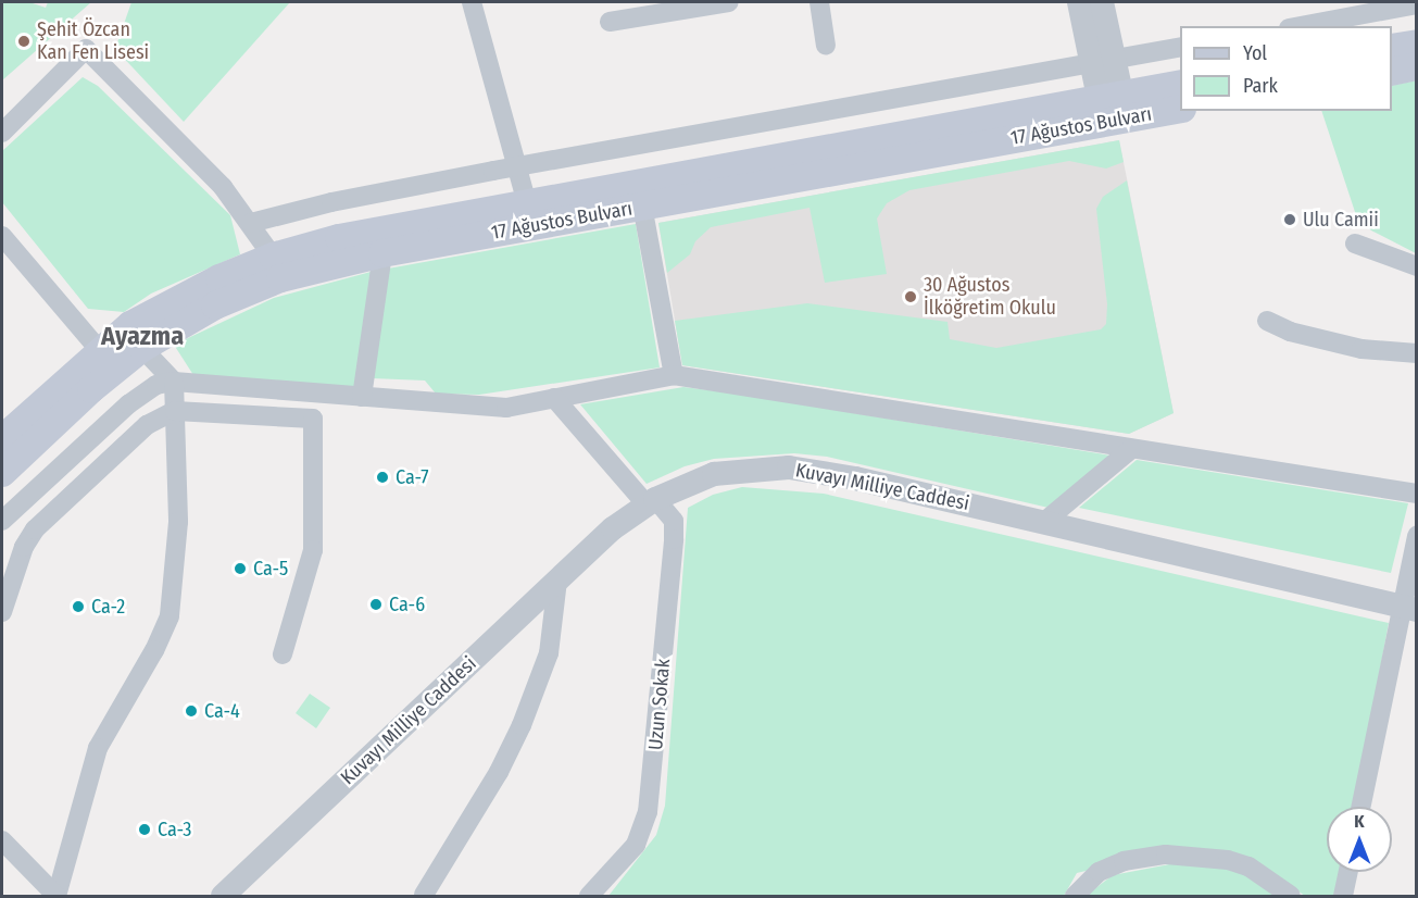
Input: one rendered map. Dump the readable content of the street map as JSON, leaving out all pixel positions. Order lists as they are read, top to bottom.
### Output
{
  "streets": {
    "main road": ["17 Ağustos Bulvarı"],
    "street": ["Kuvayı Milliye Caddesi", "Uzun Sokak"]
  },
  "crossings": [
    ["Kuvayı Milliye Caddesi", "Uzun Sokak"]
  ],
  "districts": ["Ayazma"],
  "places": [
    "Şehit Özcan Kan Fen Lisesi",
    "Ulu Camii",
    "30 Ağustos İlköğretim Okulu",
    "Ca-7",
    "Ca-5",
    "Ca-6",
    "Ca-2",
    "Ca-4",
    "Ca-3"
  ],
  "legend": ["Yol", "Park"],
  "north": "top"
}
